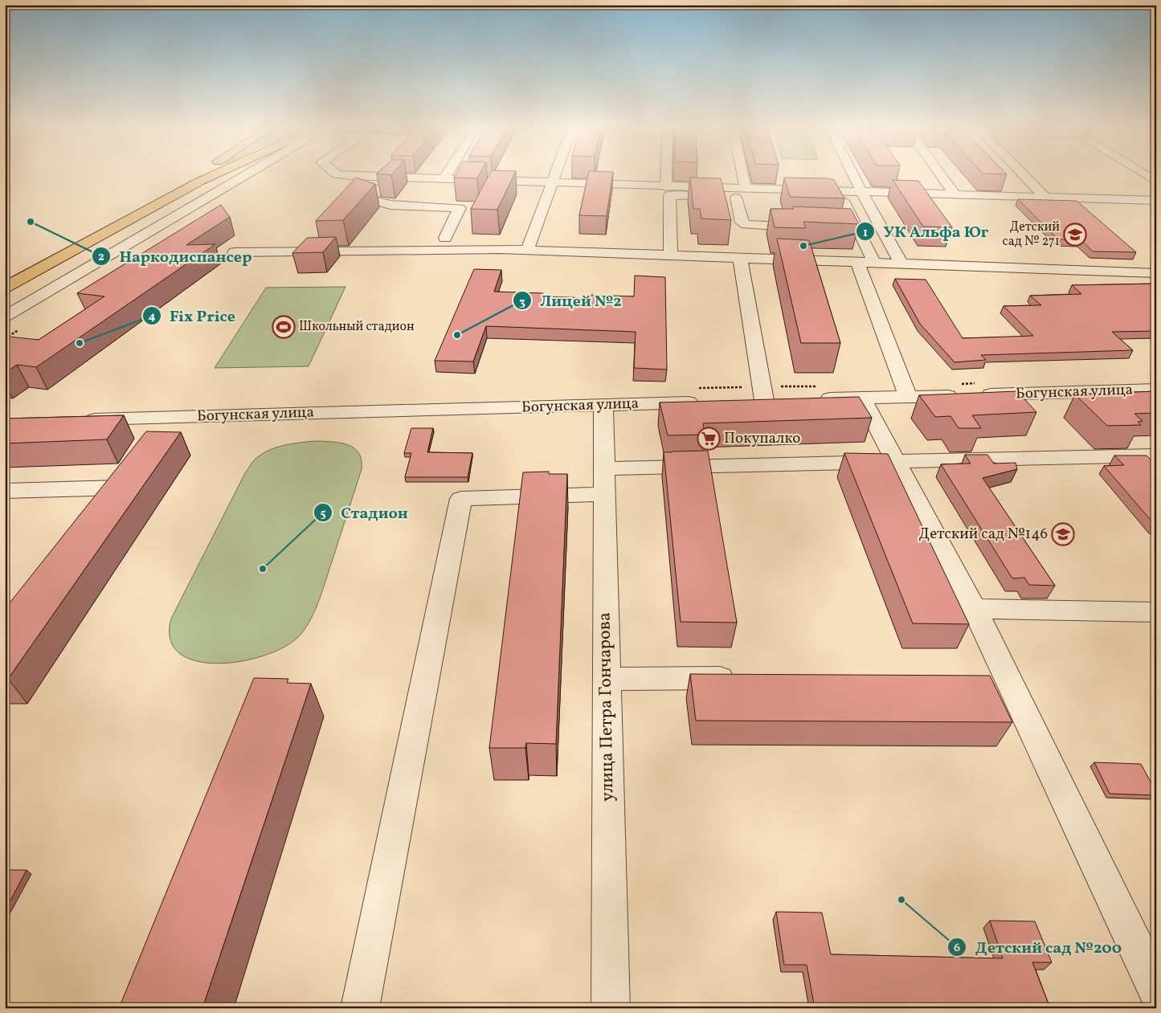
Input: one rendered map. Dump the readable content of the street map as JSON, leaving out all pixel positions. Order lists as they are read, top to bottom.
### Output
{
  "streets": {
    "street": ["Богунская улица", "улица Петра Гончарова"]
  },
  "crossings": [
    ["Богунская улица", "улица Петра Гончарова"]
  ],
  "places": {
    "other": [
      "Наркодиспансер",
      "УК Альфа Юг",
      "Лицей №2",
      "Fix Price",
      "Стадион",
      "Детский сад №200"
    ],
    "school or university": ["Детский сад № 271", "Детский сад №146"],
    "sports": ["Школьный стадион"],
    "supermarket": ["Покупалко"]
  }
}
